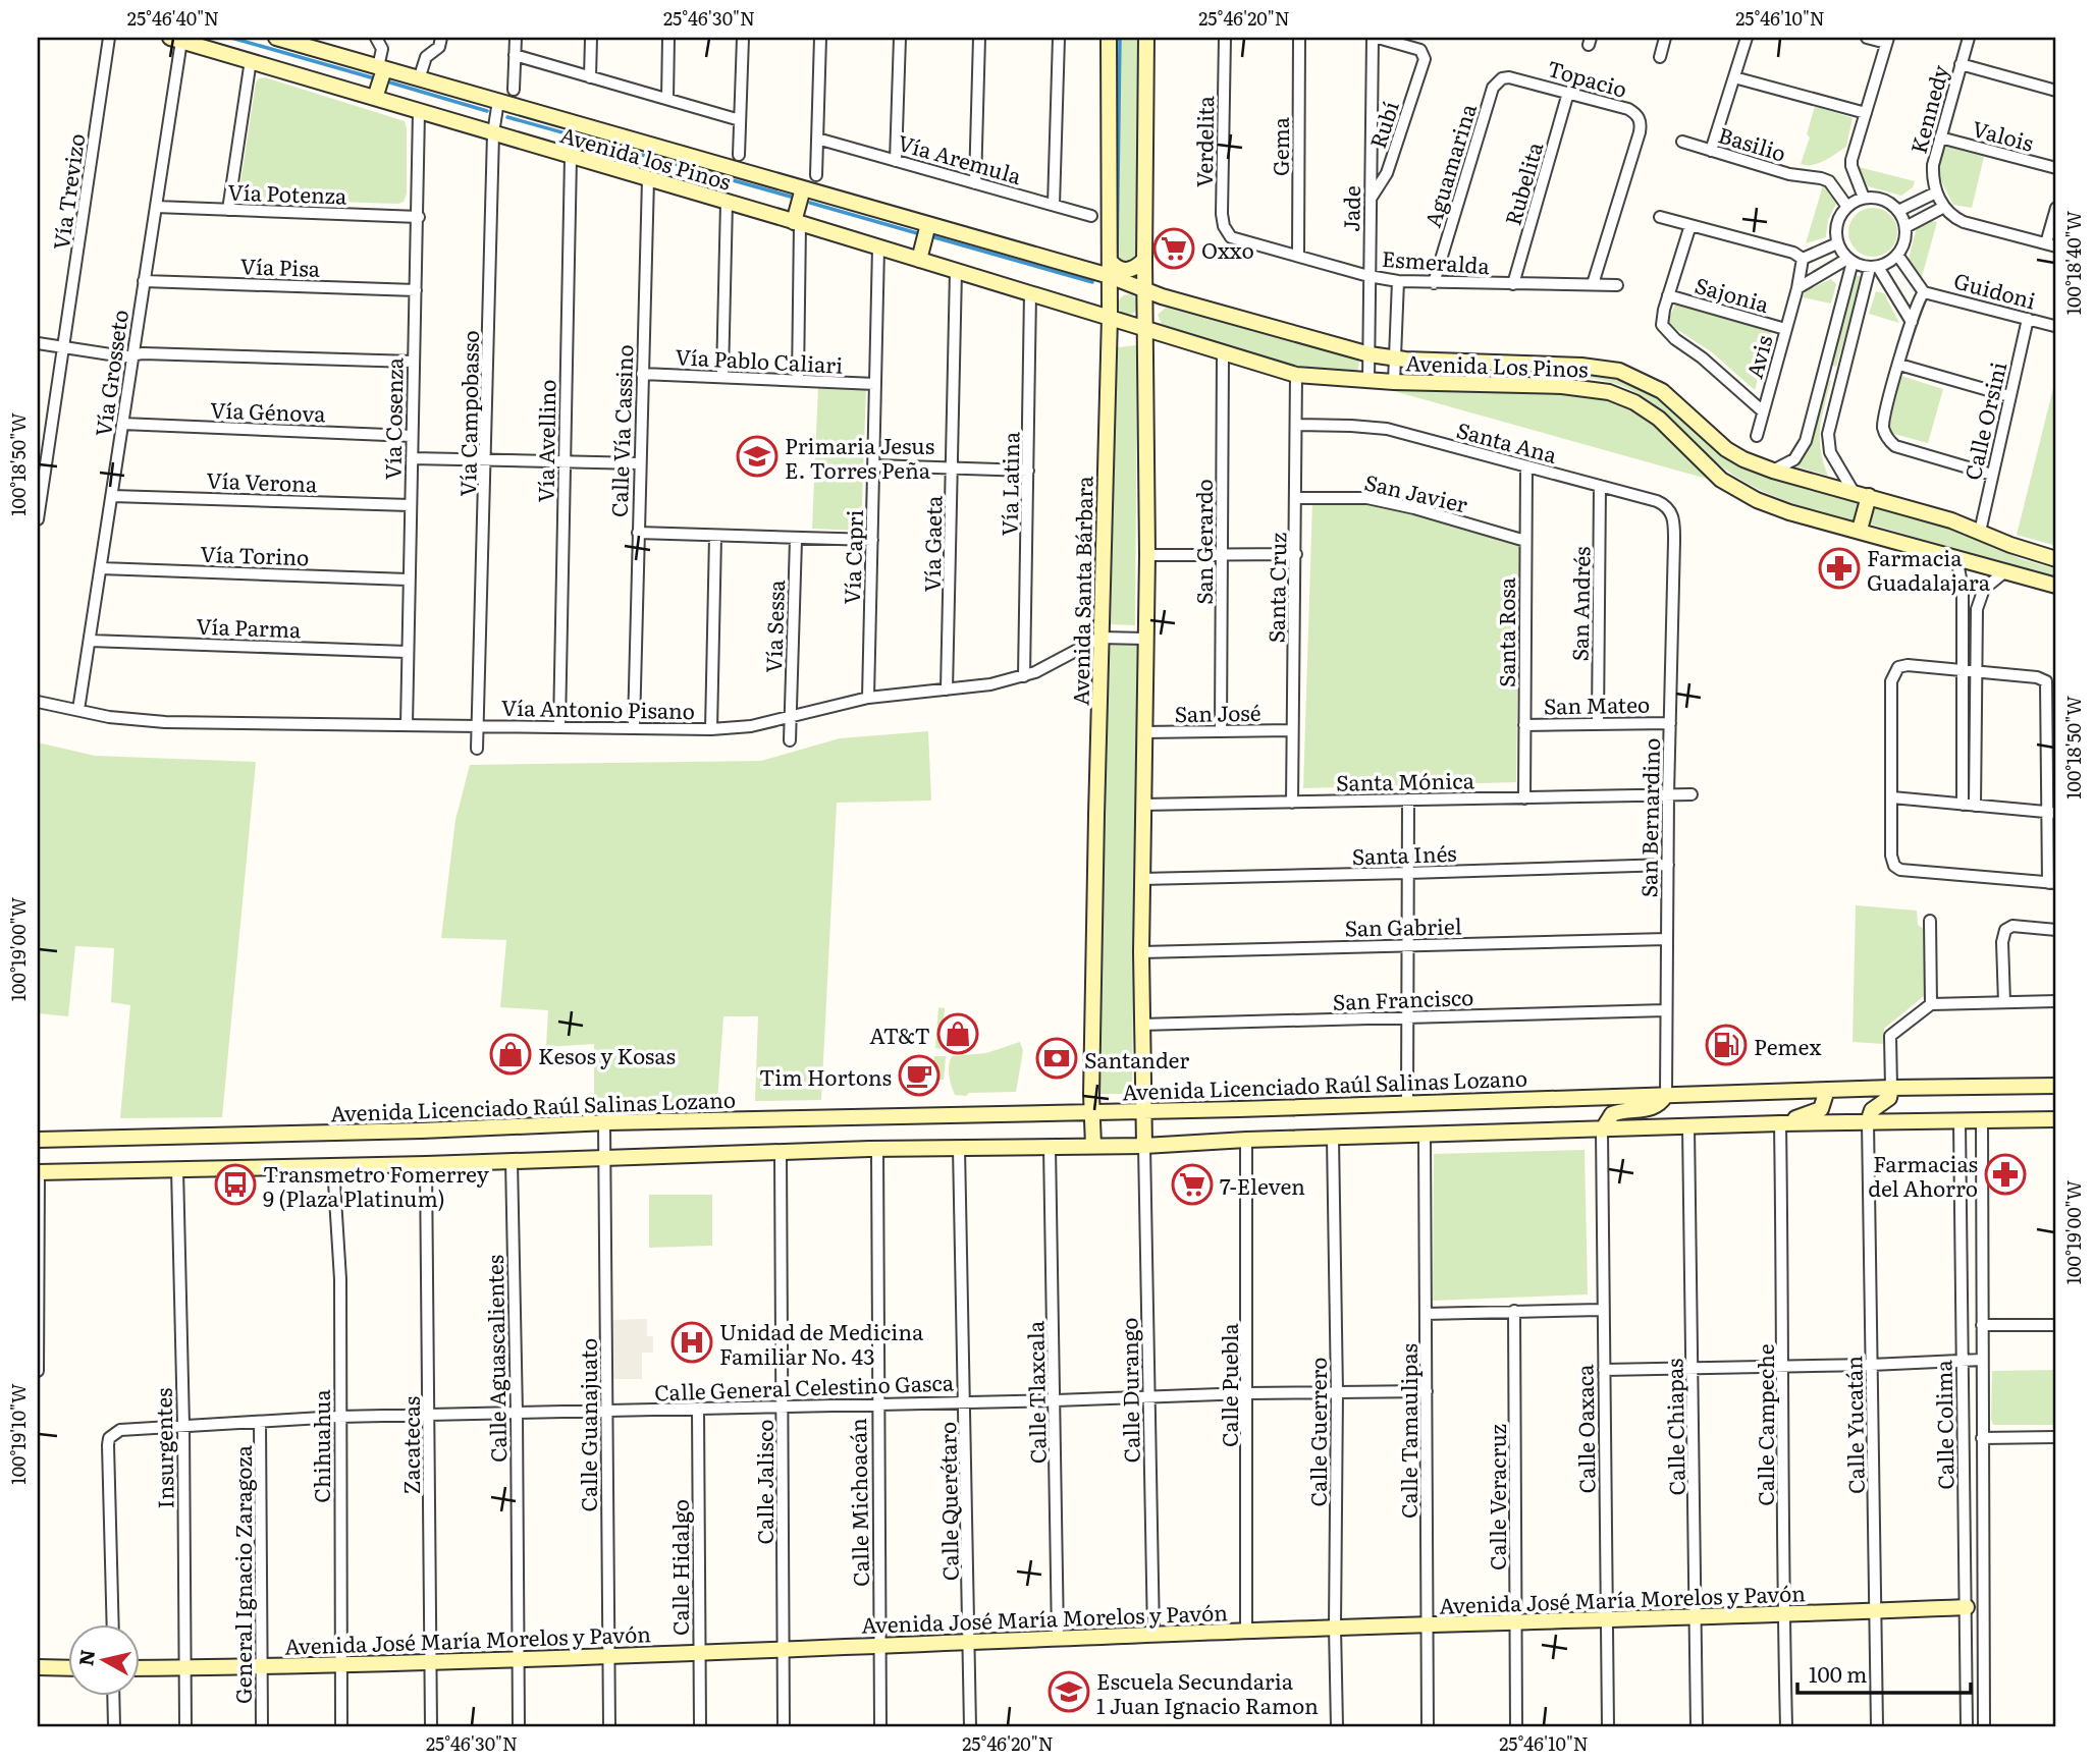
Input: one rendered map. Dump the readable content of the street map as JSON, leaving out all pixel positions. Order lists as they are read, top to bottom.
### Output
{
  "streets": {
    "street": [
      "Topacio",
      "Kennedy",
      "Rubí",
      "Valois",
      "Verdelita",
      "Basilio",
      "Gema",
      "Avenida los Pinos",
      "Vía Aremula",
      "Aguamarina",
      "Rubelita",
      "Vía Trevizo",
      "Vía Potenza",
      "Jade",
      "Esmeralda",
      "Vía Pisa",
      "Guidoni",
      "Sajonia",
      "Avis",
      "Vía Pablo Caliari",
      "Avenida Los Pinos",
      "Vía Grosseto",
      "Vía Génova",
      "Vía Campobasso",
      "Vía Cosenza",
      "Calle Orsini",
      "Calle Vía Cassino",
      "Vía Avellino",
      "Santa Ana",
      "Vía Verona",
      "Vía Latina",
      "San Javier",
      "San Gerardo",
      "Vía Gaeta",
      "Vía Torino",
      "Vía Capri",
      "Santa Cruz",
      "Avenida Santa Bárbara",
      "San Andrés",
      "Vía Parma",
      "Vía Sessa",
      "Santa Rosa",
      "San Mateo",
      "Vía Antonio Pisano",
      "San José",
      "Santa Mónica",
      "San Bernardino",
      "Santa Inés",
      "San Gabriel",
      "San Francisco",
      "Avenida Licenciado Raúl Salinas Lozano",
      "Calle Aguascalientes",
      "Calle Puebla",
      "Calle General Celestino Gasca",
      "Calle Durango",
      "Calle Tlaxcala",
      "Calle Guanajuato",
      "Calle Campeche",
      "Calle Yucatán",
      "Calle Colima",
      "Calle Chiapas",
      "Calle Oaxaca",
      "Calle Tamaulipas",
      "Calle Guerrero",
      "Zacatecas",
      "Chihuahua",
      "Insurgentes",
      "Calle Jalisco",
      "Calle Veracruz",
      "Calle Querétaro",
      "Calle Michoacán",
      "Calle Hidalgo",
      "General Ignacio Zaragoza",
      "Avenida José María Morelos y Pavón"
    ]
  },
  "crossings": [
    ["Topacio", "Aguamarina"],
    ["Topacio", "Rubelita"],
    ["Topacio", "Esmeralda"],
    ["Kennedy", "Valois"],
    ["Rubí", "Jade"],
    ["Verdelita", "Esmeralda"],
    ["Gema", "Esmeralda"],
    ["Avenida los Pinos", "Avenida Los Pinos"],
    ["Avenida los Pinos", "Vía Grosseto"],
    ["Avenida los Pinos", "Vía Campobasso"],
    ["Avenida los Pinos", "Vía Cosenza"],
    ["Avenida los Pinos", "Calle Vía Cassino"],
    ["Avenida los Pinos", "Vía Avellino"],
    ["Avenida los Pinos", "Vía Latina"],
    ["Avenida los Pinos", "Vía Gaeta"],
    ["Avenida los Pinos", "Vía Capri"],
    ["Avenida los Pinos", "Avenida Santa Bárbara"],
    ["Aguamarina", "Esmeralda"],
    ["Rubelita", "Esmeralda"],
    ["Vía Potenza", "Vía Grosseto"],
    ["Vía Potenza", "Vía Cosenza"],
    ["Jade", "Esmeralda"],
    ["Jade", "Avenida Los Pinos"],
    ["Vía Pisa", "Vía Grosseto"],
    ["Vía Pisa", "Vía Cosenza"],
    ["Guidoni", "Calle Orsini"],
    ["Sajonia", "Avis"],
    ["Vía Pablo Caliari", "Calle Vía Cassino"],
    ["Vía Pablo Caliari", "Vía Capri"],
    ["Avenida Los Pinos", "Calle Orsini"],
    ["Avenida Los Pinos", "San Gerardo"],
    ["Avenida Los Pinos", "Santa Cruz"],
    ["Avenida Los Pinos", "Avenida Santa Bárbara"],
    ["Vía Grosseto", "Vía Génova"],
    ["Vía Grosseto", "Vía Verona"],
    ["Vía Grosseto", "Vía Torino"],
    ["Vía Grosseto", "Vía Parma"],
    ["Vía Grosseto", "Vía Antonio Pisano"],
    ["Vía Génova", "Vía Cosenza"],
    ["Vía Campobasso", "Vía Antonio Pisano"],
    ["Vía Cosenza", "Vía Verona"],
    ["Vía Cosenza", "Vía Torino"],
    ["Vía Cosenza", "Vía Parma"],
    ["Vía Cosenza", "Vía Antonio Pisano"],
    ["Calle Vía Cassino", "Vía Antonio Pisano"],
    ["Vía Avellino", "Vía Antonio Pisano"],
    ["Santa Ana", "Santa Cruz"],
    ["Santa Ana", "San Andrés"],
    ["Santa Ana", "Santa Rosa"],
    ["Santa Ana", "San Bernardino"],
    ["Vía Latina", "Vía Antonio Pisano"],
    ["San Javier", "Santa Cruz"],
    ["San Javier", "Santa Rosa"],
    ["San Gerardo", "San José"],
    ["Vía Gaeta", "Vía Antonio Pisano"],
    ["Vía Capri", "Vía Antonio Pisano"],
    ["Santa Cruz", "San José"],
    ["Santa Cruz", "Santa Mónica"],
    ["Avenida Santa Bárbara", "Vía Antonio Pisano"],
    ["Avenida Santa Bárbara", "Avenida Licenciado Raúl Salinas Lozano"],
    ["San Andrés", "San Mateo"],
    ["Vía Sessa", "Vía Antonio Pisano"],
    ["Santa Rosa", "San Mateo"],
    ["Santa Rosa", "Santa Mónica"],
    ["San Mateo", "San Bernardino"],
    ["Santa Mónica", "San Bernardino"],
    ["San Bernardino", "Santa Inés"],
    ["San Bernardino", "San Gabriel"],
    ["San Bernardino", "San Francisco"],
    ["San Bernardino", "Avenida Licenciado Raúl Salinas Lozano"],
    ["Avenida Licenciado Raúl Salinas Lozano", "Calle Guanajuato"],
    ["Calle Aguascalientes", "Calle General Celestino Gasca"],
    ["Calle Aguascalientes", "Avenida José María Morelos y Pavón"],
    ["Calle Puebla", "Calle General Celestino Gasca"],
    ["Calle Puebla", "Avenida José María Morelos y Pavón"],
    ["Calle General Celestino Gasca", "Calle Durango"],
    ["Calle General Celestino Gasca", "Calle Tlaxcala"],
    ["Calle General Celestino Gasca", "Calle Guanajuato"],
    ["Calle General Celestino Gasca", "Calle Tamaulipas"],
    ["Calle General Celestino Gasca", "Calle Guerrero"],
    ["Calle General Celestino Gasca", "Zacatecas"],
    ["Calle General Celestino Gasca", "Chihuahua"],
    ["Calle General Celestino Gasca", "Insurgentes"],
    ["Calle General Celestino Gasca", "Calle Jalisco"],
    ["Calle General Celestino Gasca", "Calle Querétaro"],
    ["Calle General Celestino Gasca", "Calle Michoacán"],
    ["Calle General Celestino Gasca", "Calle Hidalgo"],
    ["Calle General Celestino Gasca", "General Ignacio Zaragoza"],
    ["Calle Durango", "Avenida José María Morelos y Pavón"],
    ["Calle Tlaxcala", "Avenida José María Morelos y Pavón"],
    ["Calle Guanajuato", "Avenida José María Morelos y Pavón"],
    ["Calle Campeche", "Avenida José María Morelos y Pavón"],
    ["Calle Yucatán", "Avenida José María Morelos y Pavón"],
    ["Calle Colima", "Avenida José María Morelos y Pavón"],
    ["Calle Chiapas", "Avenida José María Morelos y Pavón"],
    ["Calle Oaxaca", "Avenida José María Morelos y Pavón"],
    ["Calle Tamaulipas", "Avenida José María Morelos y Pavón"],
    ["Calle Guerrero", "Avenida José María Morelos y Pavón"],
    ["Zacatecas", "Avenida José María Morelos y Pavón"],
    ["Chihuahua", "Avenida José María Morelos y Pavón"],
    ["Insurgentes", "Avenida José María Morelos y Pavón"],
    ["Calle Jalisco", "Avenida José María Morelos y Pavón"],
    ["Calle Veracruz", "Avenida José María Morelos y Pavón"],
    ["Calle Querétaro", "Avenida José María Morelos y Pavón"],
    ["Calle Michoacán", "Avenida José María Morelos y Pavón"],
    ["Calle Hidalgo", "Avenida José María Morelos y Pavón"],
    ["General Ignacio Zaragoza", "Avenida José María Morelos y Pavón"]
  ],
  "places": {
    "supermarket": ["Oxxo", "7-Eleven"],
    "school or university": ["Primaria Jesus E. Torres Peña", "Escuela Secundaria 1 Juan Ignacio Ramon"],
    "pharmacy": ["Farmacia Guadalajara", "Farmacias del Ahorro"],
    "shop": ["AT&T", "Kesos y Kosas"],
    "fuel station": ["Pemex"],
    "bank": ["Santander"],
    "cafe": ["Tim Hortons"],
    "bus stop": ["Transmetro Fomerrey 9 (Plaza Platinum)"],
    "hospital": ["Unidad de Medicina Familiar No. 43"]
  },
  "scale_bar": "100 m",
  "north": "left",
  "coordinates": [
    "25°46'40\"N",
    "25°46'30\"N",
    "25°46'20\"N",
    "25°46'10\"N",
    "100°18'40\"W",
    "100°18'50\"W",
    "100°19'00\"W",
    "100°19'10\"W"
  ]
}
